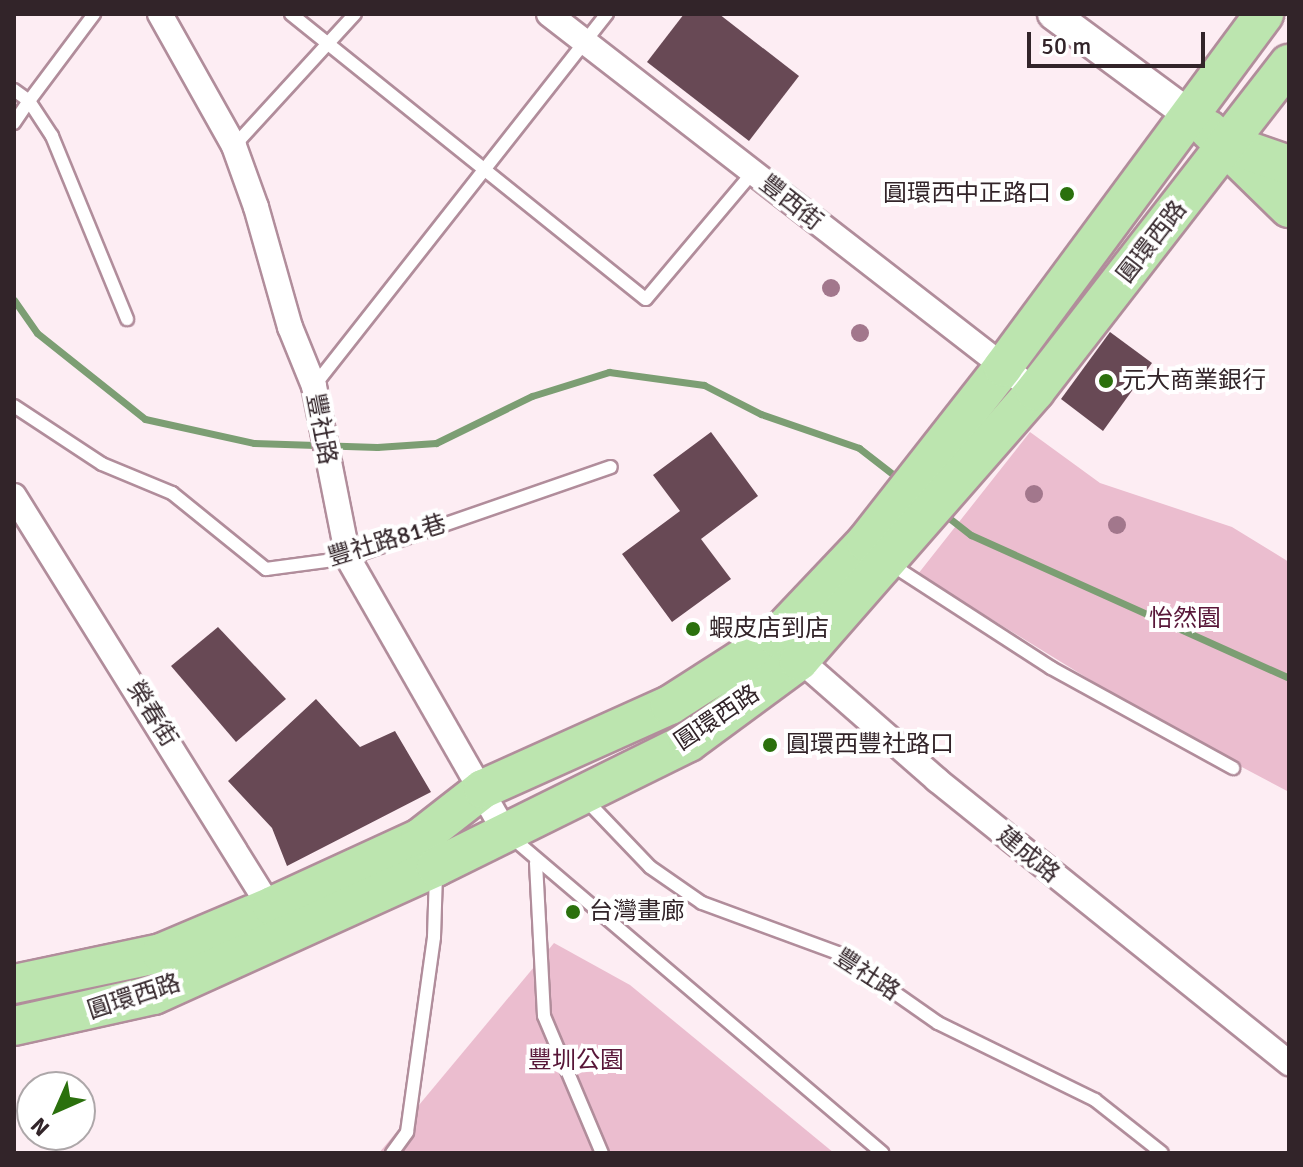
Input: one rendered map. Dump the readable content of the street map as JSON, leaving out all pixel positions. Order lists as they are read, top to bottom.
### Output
{
  "streets": {
    "main road": ["圓環西路"],
    "street": [
      "豐西街",
      "豐社路",
      "榮春街",
      "建成路"
    ],
    "lane": ["豐社路81巷"]
  },
  "crossings": [
    ["豐西街", "圓環西路"],
    ["圓環西路", "豐社路"],
    ["圓環西路", "榮春街"],
    ["圓環西路", "建成路"],
    ["豐社路", "豐社路81巷"]
  ],
  "parks": ["怡然園", "豐圳公園"],
  "places": [
    "圓環西中正路口",
    "元大商業銀行",
    "蝦皮店到店",
    "圓環西豐社路口",
    "台灣畫廊"
  ],
  "scale_bar": "50 m",
  "north": "bottom left"
}
